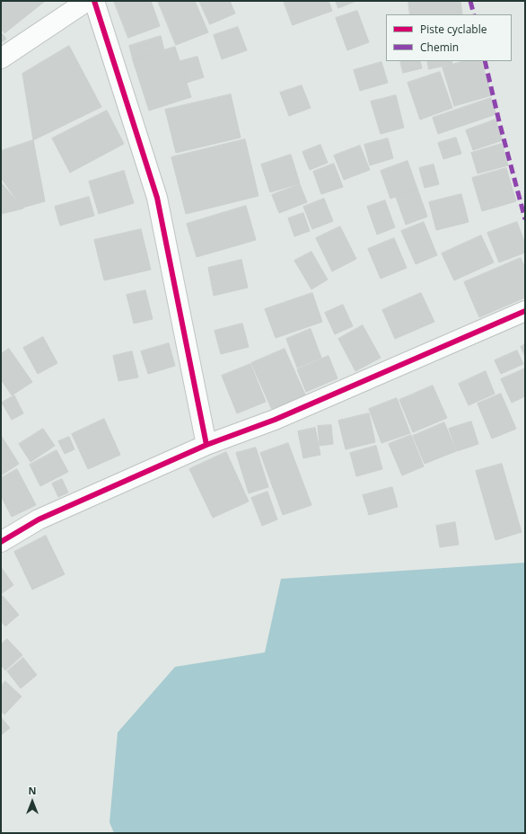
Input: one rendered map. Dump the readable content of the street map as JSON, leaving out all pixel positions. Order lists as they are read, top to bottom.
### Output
{
  "legend": ["Piste cyclable", "Chemin"],
  "north": "top"
}
